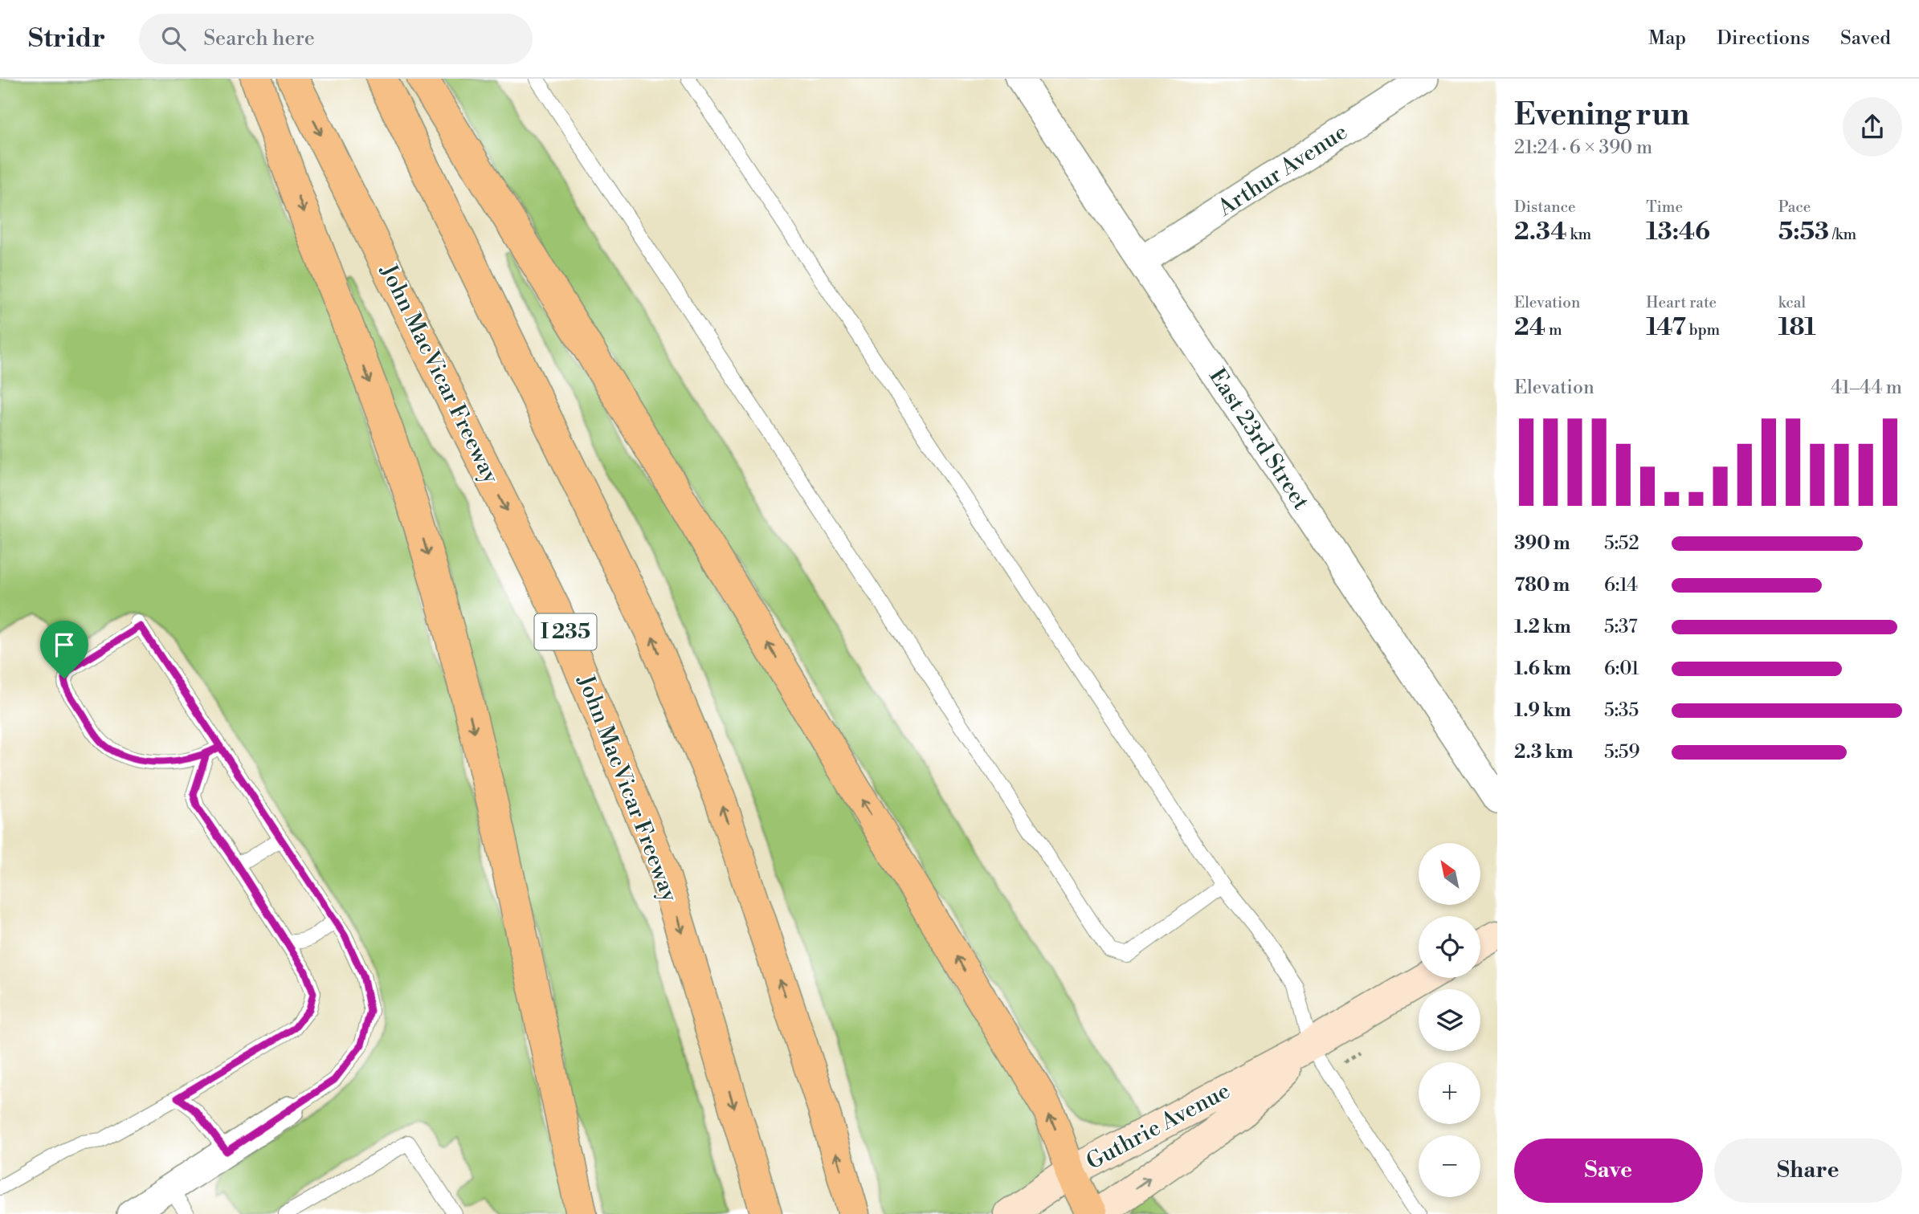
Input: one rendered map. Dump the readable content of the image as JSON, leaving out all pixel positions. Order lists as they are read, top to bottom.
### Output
{
  "streets": {
    "highway": ["John MacVicar Freeway", "I 235"],
    "main road": ["Guthrie Avenue"],
    "street": ["Arthur Avenue", "East 23rd Street"]
  },
  "crossings": [
    ["Arthur Avenue", "East 23rd Street"]
  ],
  "north": "top left",
  "page": {
    "header": "Stridr",
    "search": "Search here",
    "nav": ["Map", "Directions", "Saved"],
    "heading": ["Evening run", "21:24 · 6 × 390 m"],
    "stats": [
      ["Distance", "2.34 km"],
      ["Time", "13:46"],
      ["Pace", "5:53 /km"],
      ["Elevation", "24 m"],
      ["Heart rate", "147 bpm"],
      ["kcal", "181"]
    ],
    "chart": ["Elevation", "41–44 m"],
    "list": [
      {
        "name": "390 m",
        "note": "5:52"
      },
      {
        "name": "780 m",
        "note": "6:14"
      },
      {
        "name": "1.2 km",
        "note": "5:37"
      },
      {
        "name": "1.6 km",
        "note": "6:01"
      },
      {
        "name": "1.9 km",
        "note": "5:35"
      },
      {
        "name": "2.3 km",
        "note": "5:59"
      }
    ],
    "map_buttons": ["+", "−"],
    "buttons": ["Save", "Share"]
  }
}
